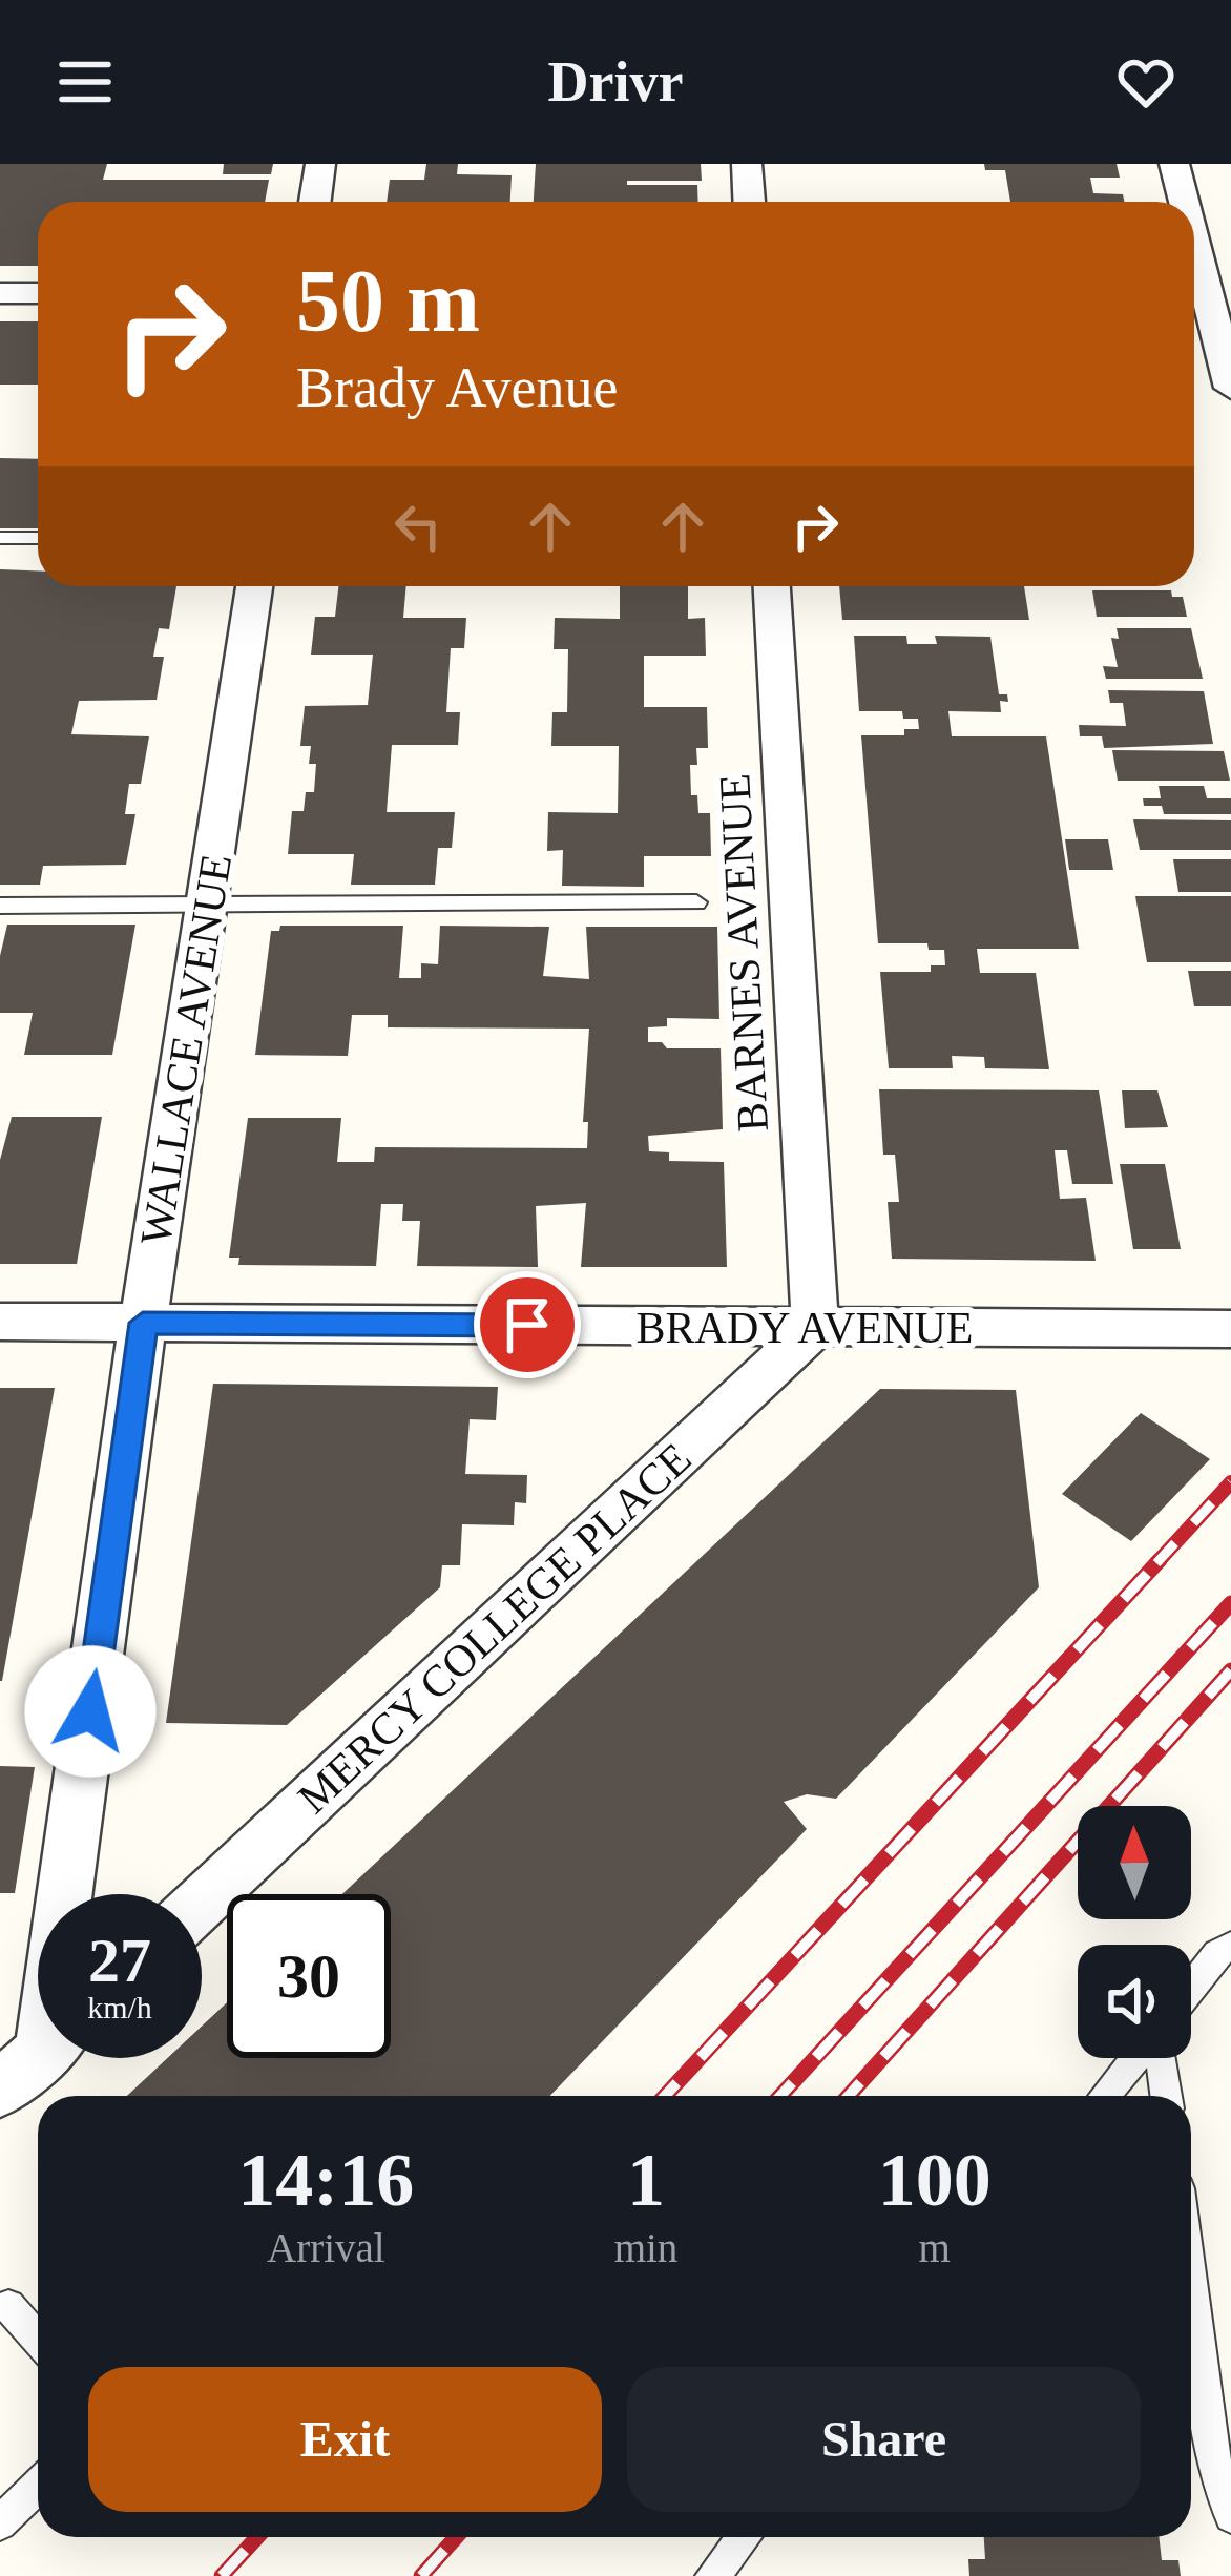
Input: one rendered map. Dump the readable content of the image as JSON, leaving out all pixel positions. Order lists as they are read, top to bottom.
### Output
{
  "streets": {
    "street": [
      "BARNES AVENUE",
      "WALLACE AVENUE",
      "BRADY AVENUE",
      "MERCY COLLEGE PLACE"
    ]
  },
  "crossings": [
    ["BARNES AVENUE", "BRADY AVENUE"],
    ["BARNES AVENUE", "MERCY COLLEGE PLACE"],
    ["WALLACE AVENUE", "BRADY AVENUE"],
    ["BRADY AVENUE", "MERCY COLLEGE PLACE"]
  ],
  "north": "top",
  "page": {
    "header": "Drivr",
    "turn": ["50 m", "Brady Avenue"],
    "speed": "27 km/h",
    "limit": "30",
    "eta": [
      "14:16",
      "Arrival",
      "1",
      "min",
      "100",
      "m"
    ],
    "buttons": ["Exit", "Share"]
  }
}
